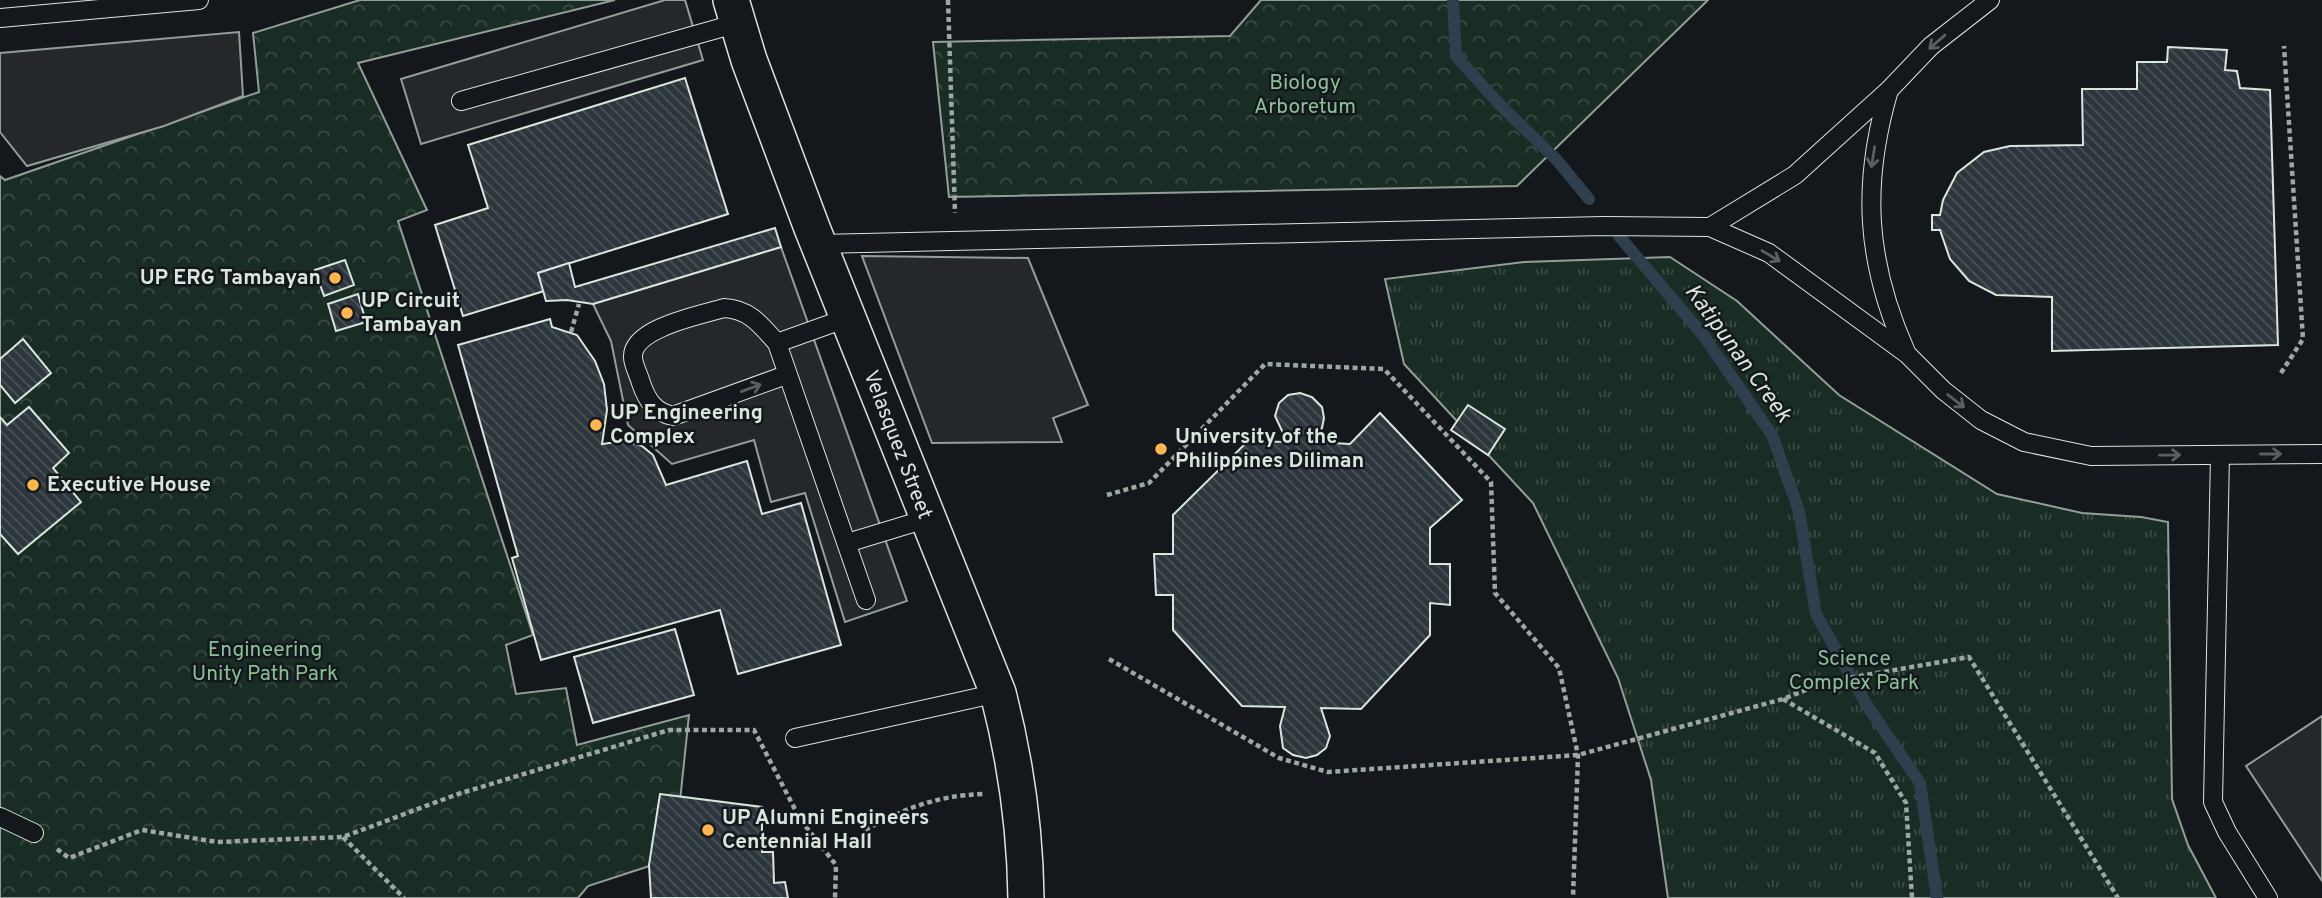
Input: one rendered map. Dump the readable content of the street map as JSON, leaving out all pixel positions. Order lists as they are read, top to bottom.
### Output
{
  "streets": {
    "street": ["Velasquez Street"]
  },
  "water": ["Katipunan Creek"],
  "parks": ["Biology Arboretum", "Engineering Unity Path Park", "Science Complex Park"],
  "places": [
    "UP ERG Tambayan",
    "UP Circuit Tambayan",
    "UP Engineering Complex",
    "University of the Philippines Diliman",
    "Executive House",
    "UP Alumni Engineers Centennial Hall"
  ]
}
